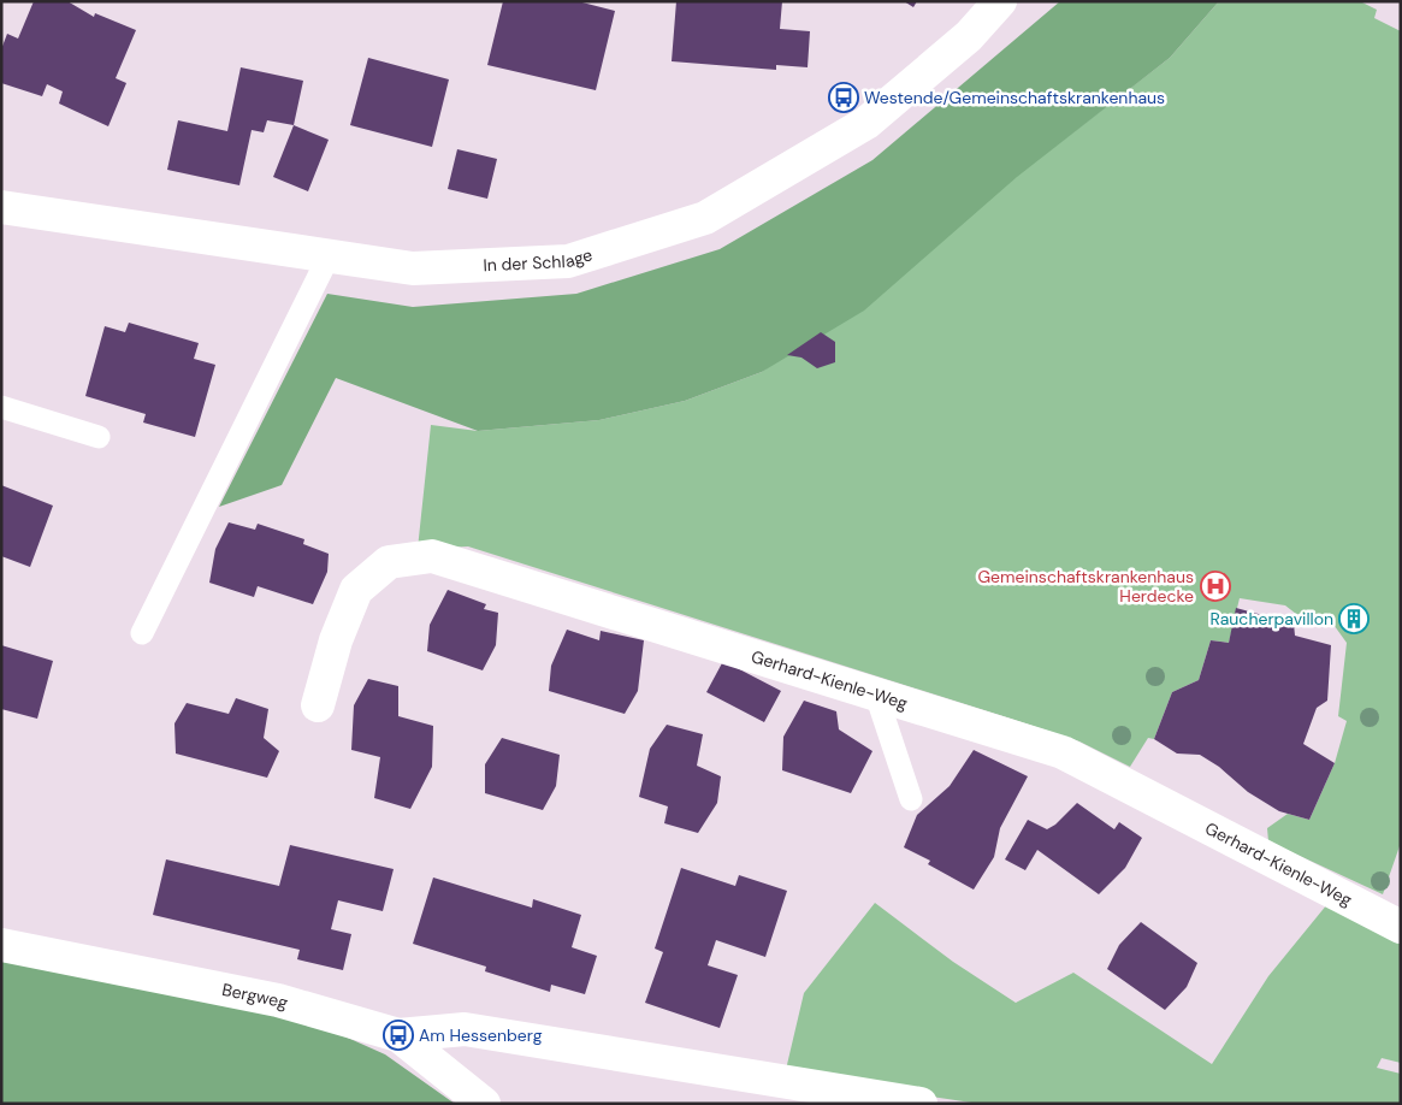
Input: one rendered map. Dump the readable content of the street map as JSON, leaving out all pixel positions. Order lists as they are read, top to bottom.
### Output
{
  "streets": {
    "street": ["In der Schlage", "Gerhard-Kienle-Weg", "Bergweg"]
  },
  "places": {
    "bus stop": ["Westende/Gemeinschaftskrankenhaus", "Am Hessenberg"],
    "hospital": ["Gemeinschaftskrankenhaus Herdecke"],
    "building": ["Raucherpavillon"]
  }
}
